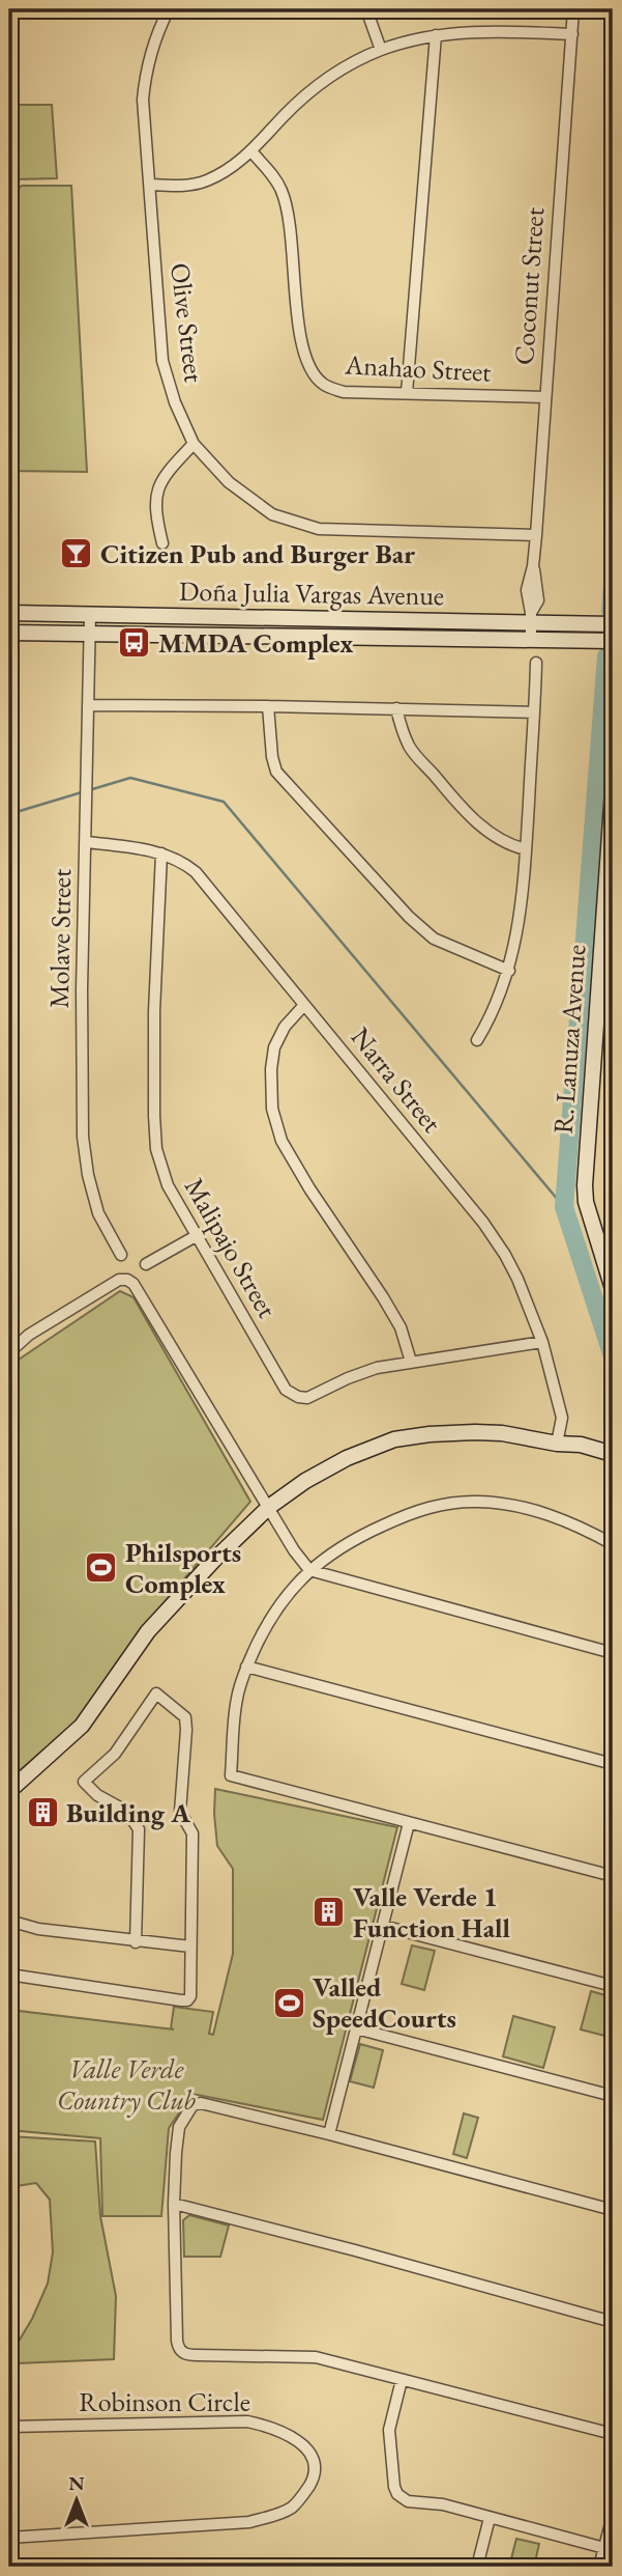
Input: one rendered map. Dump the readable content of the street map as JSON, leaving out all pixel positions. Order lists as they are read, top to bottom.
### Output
{
  "streets": {
    "main road": ["Doña Julia Vargas Avenue", "R. Lanuza Avenue"],
    "street": [
      "Coconut Street",
      "Olive Street",
      "Anahao Street",
      "Molave Street",
      "Narra Street",
      "Malipajo Street",
      "Robinson Circle"
    ]
  },
  "crossings": [
    ["Coconut Street", "Olive Street"],
    ["Coconut Street", "Anahao Street"],
    ["Coconut Street", "Doña Julia Vargas Avenue"],
    ["Doña Julia Vargas Avenue", "Molave Street"],
    ["Molave Street", "Narra Street"],
    ["Narra Street", "Malipajo Street"]
  ],
  "parks": ["Valle Verde Country Club"],
  "places": {
    "bar": ["Citizen Pub and Burger Bar"],
    "bus stop": ["MMDA Complex"],
    "sports": ["Philsports Complex", "Valled SpeedCourts"],
    "building": ["Building A", "Valle Verde 1 Function Hall"]
  },
  "north": "top"
}
